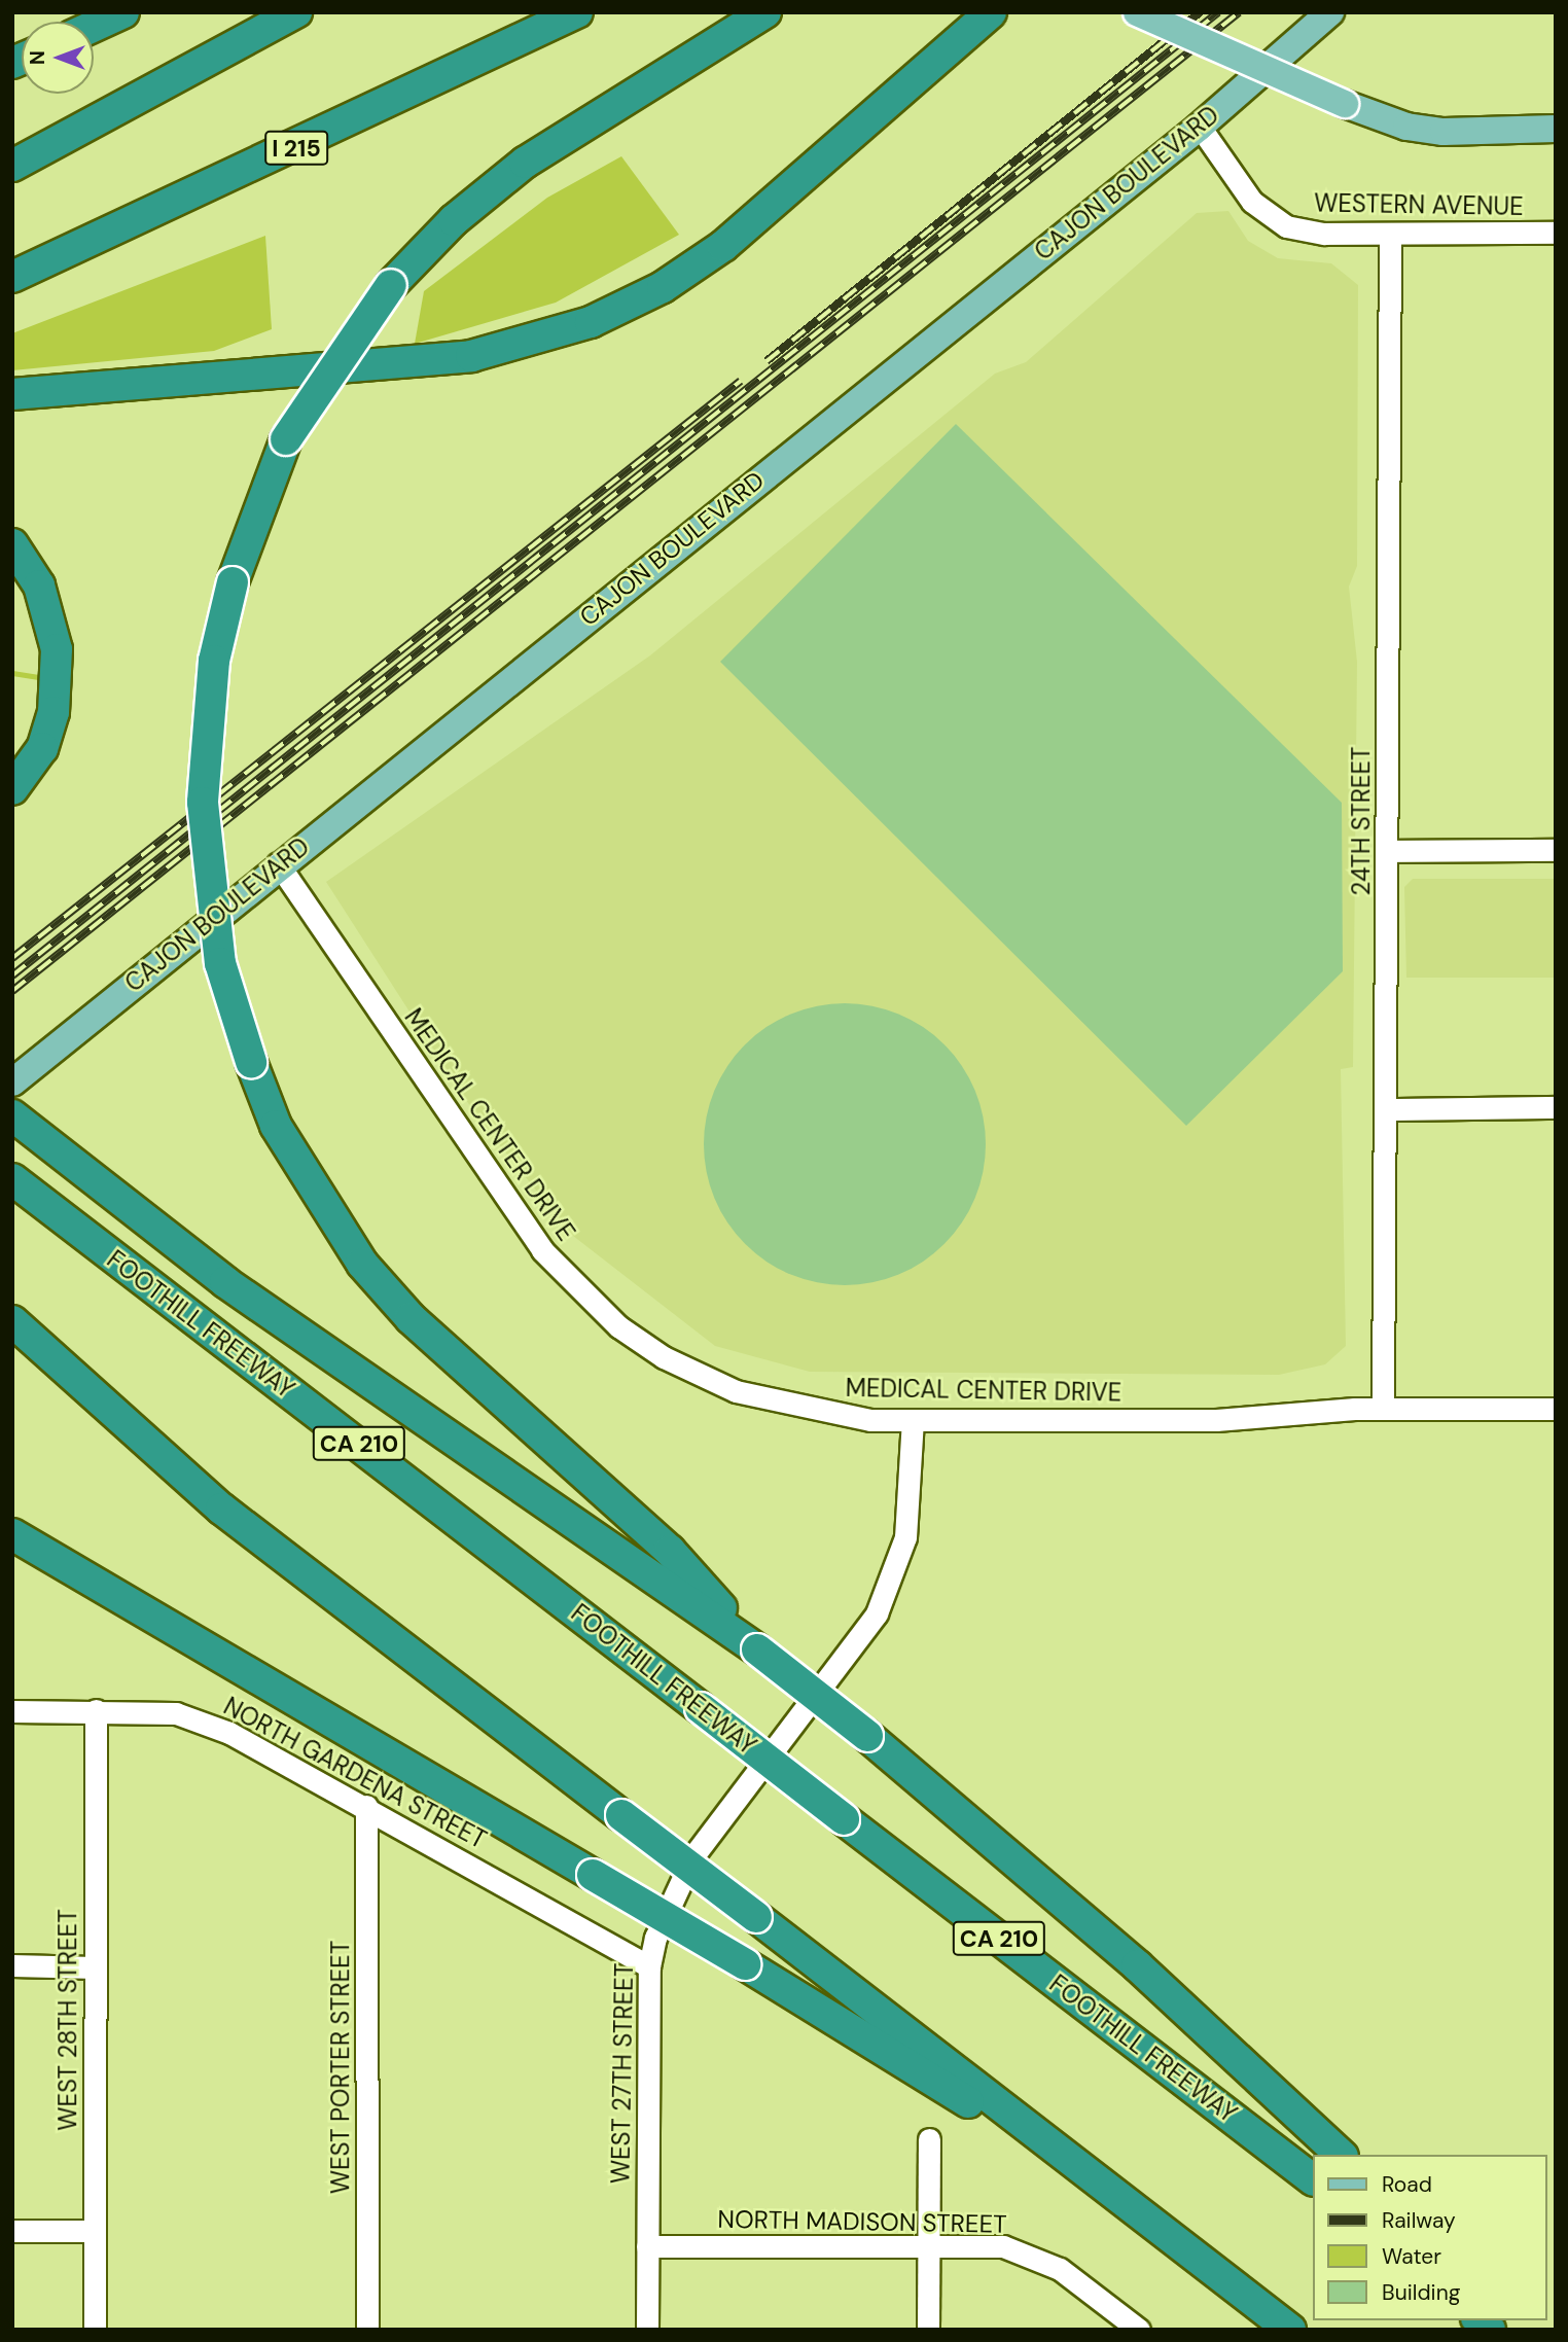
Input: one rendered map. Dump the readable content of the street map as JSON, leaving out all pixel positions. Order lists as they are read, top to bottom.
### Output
{
  "streets": {
    "highway": ["I 215", "FOOTHILL FREEWAY", "CA 210"],
    "main road": ["CAJON BOULEVARD"],
    "street": [
      "WESTERN AVENUE",
      "24TH STREET",
      "MEDICAL CENTER DRIVE",
      "NORTH GARDENA STREET",
      "WEST 28TH STREET",
      "WEST PORTER STREET",
      "WEST 27TH STREET",
      "NORTH MADISON STREET"
    ]
  },
  "crossings": [
    ["CAJON BOULEVARD", "WESTERN AVENUE"],
    ["CAJON BOULEVARD", "MEDICAL CENTER DRIVE"],
    ["WESTERN AVENUE", "24TH STREET"],
    ["24TH STREET", "MEDICAL CENTER DRIVE"],
    ["MEDICAL CENTER DRIVE", "WEST 27TH STREET"],
    ["NORTH GARDENA STREET", "WEST 28TH STREET"],
    ["NORTH GARDENA STREET", "WEST PORTER STREET"],
    ["NORTH GARDENA STREET", "WEST 27TH STREET"],
    ["WEST 27TH STREET", "NORTH MADISON STREET"]
  ],
  "legend": [
    "Road",
    "Railway",
    "Water",
    "Building"
  ],
  "north": "left"
}
